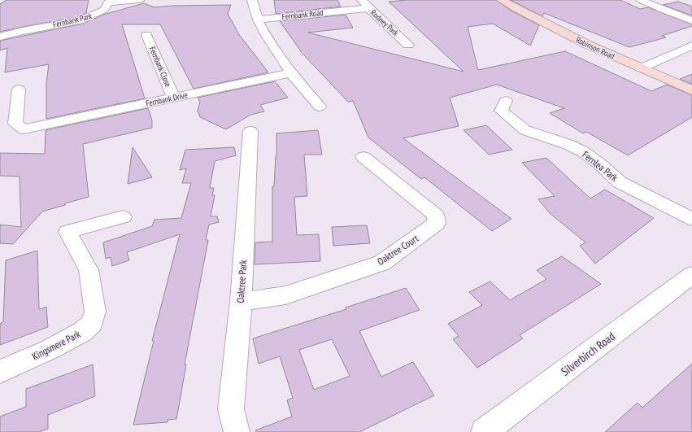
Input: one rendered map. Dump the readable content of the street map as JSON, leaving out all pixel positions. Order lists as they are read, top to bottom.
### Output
{
  "streets": {
    "street": [
      "Fernbank Road",
      "Fernbank Park",
      "Rodney Park",
      "Robinson Road",
      "Fernbank Close",
      "Fernbank Drive",
      "Fernlea Park",
      "Oaktree Court",
      "Oaktree Park",
      "Kingsmere Park",
      "Silverbirch Road"
    ]
  },
  "crossings": [
    ["Fernbank Road", "Rodney Park"],
    ["Fernbank Close", "Fernbank Drive"],
    ["Oaktree Court", "Oaktree Park"]
  ]
}
